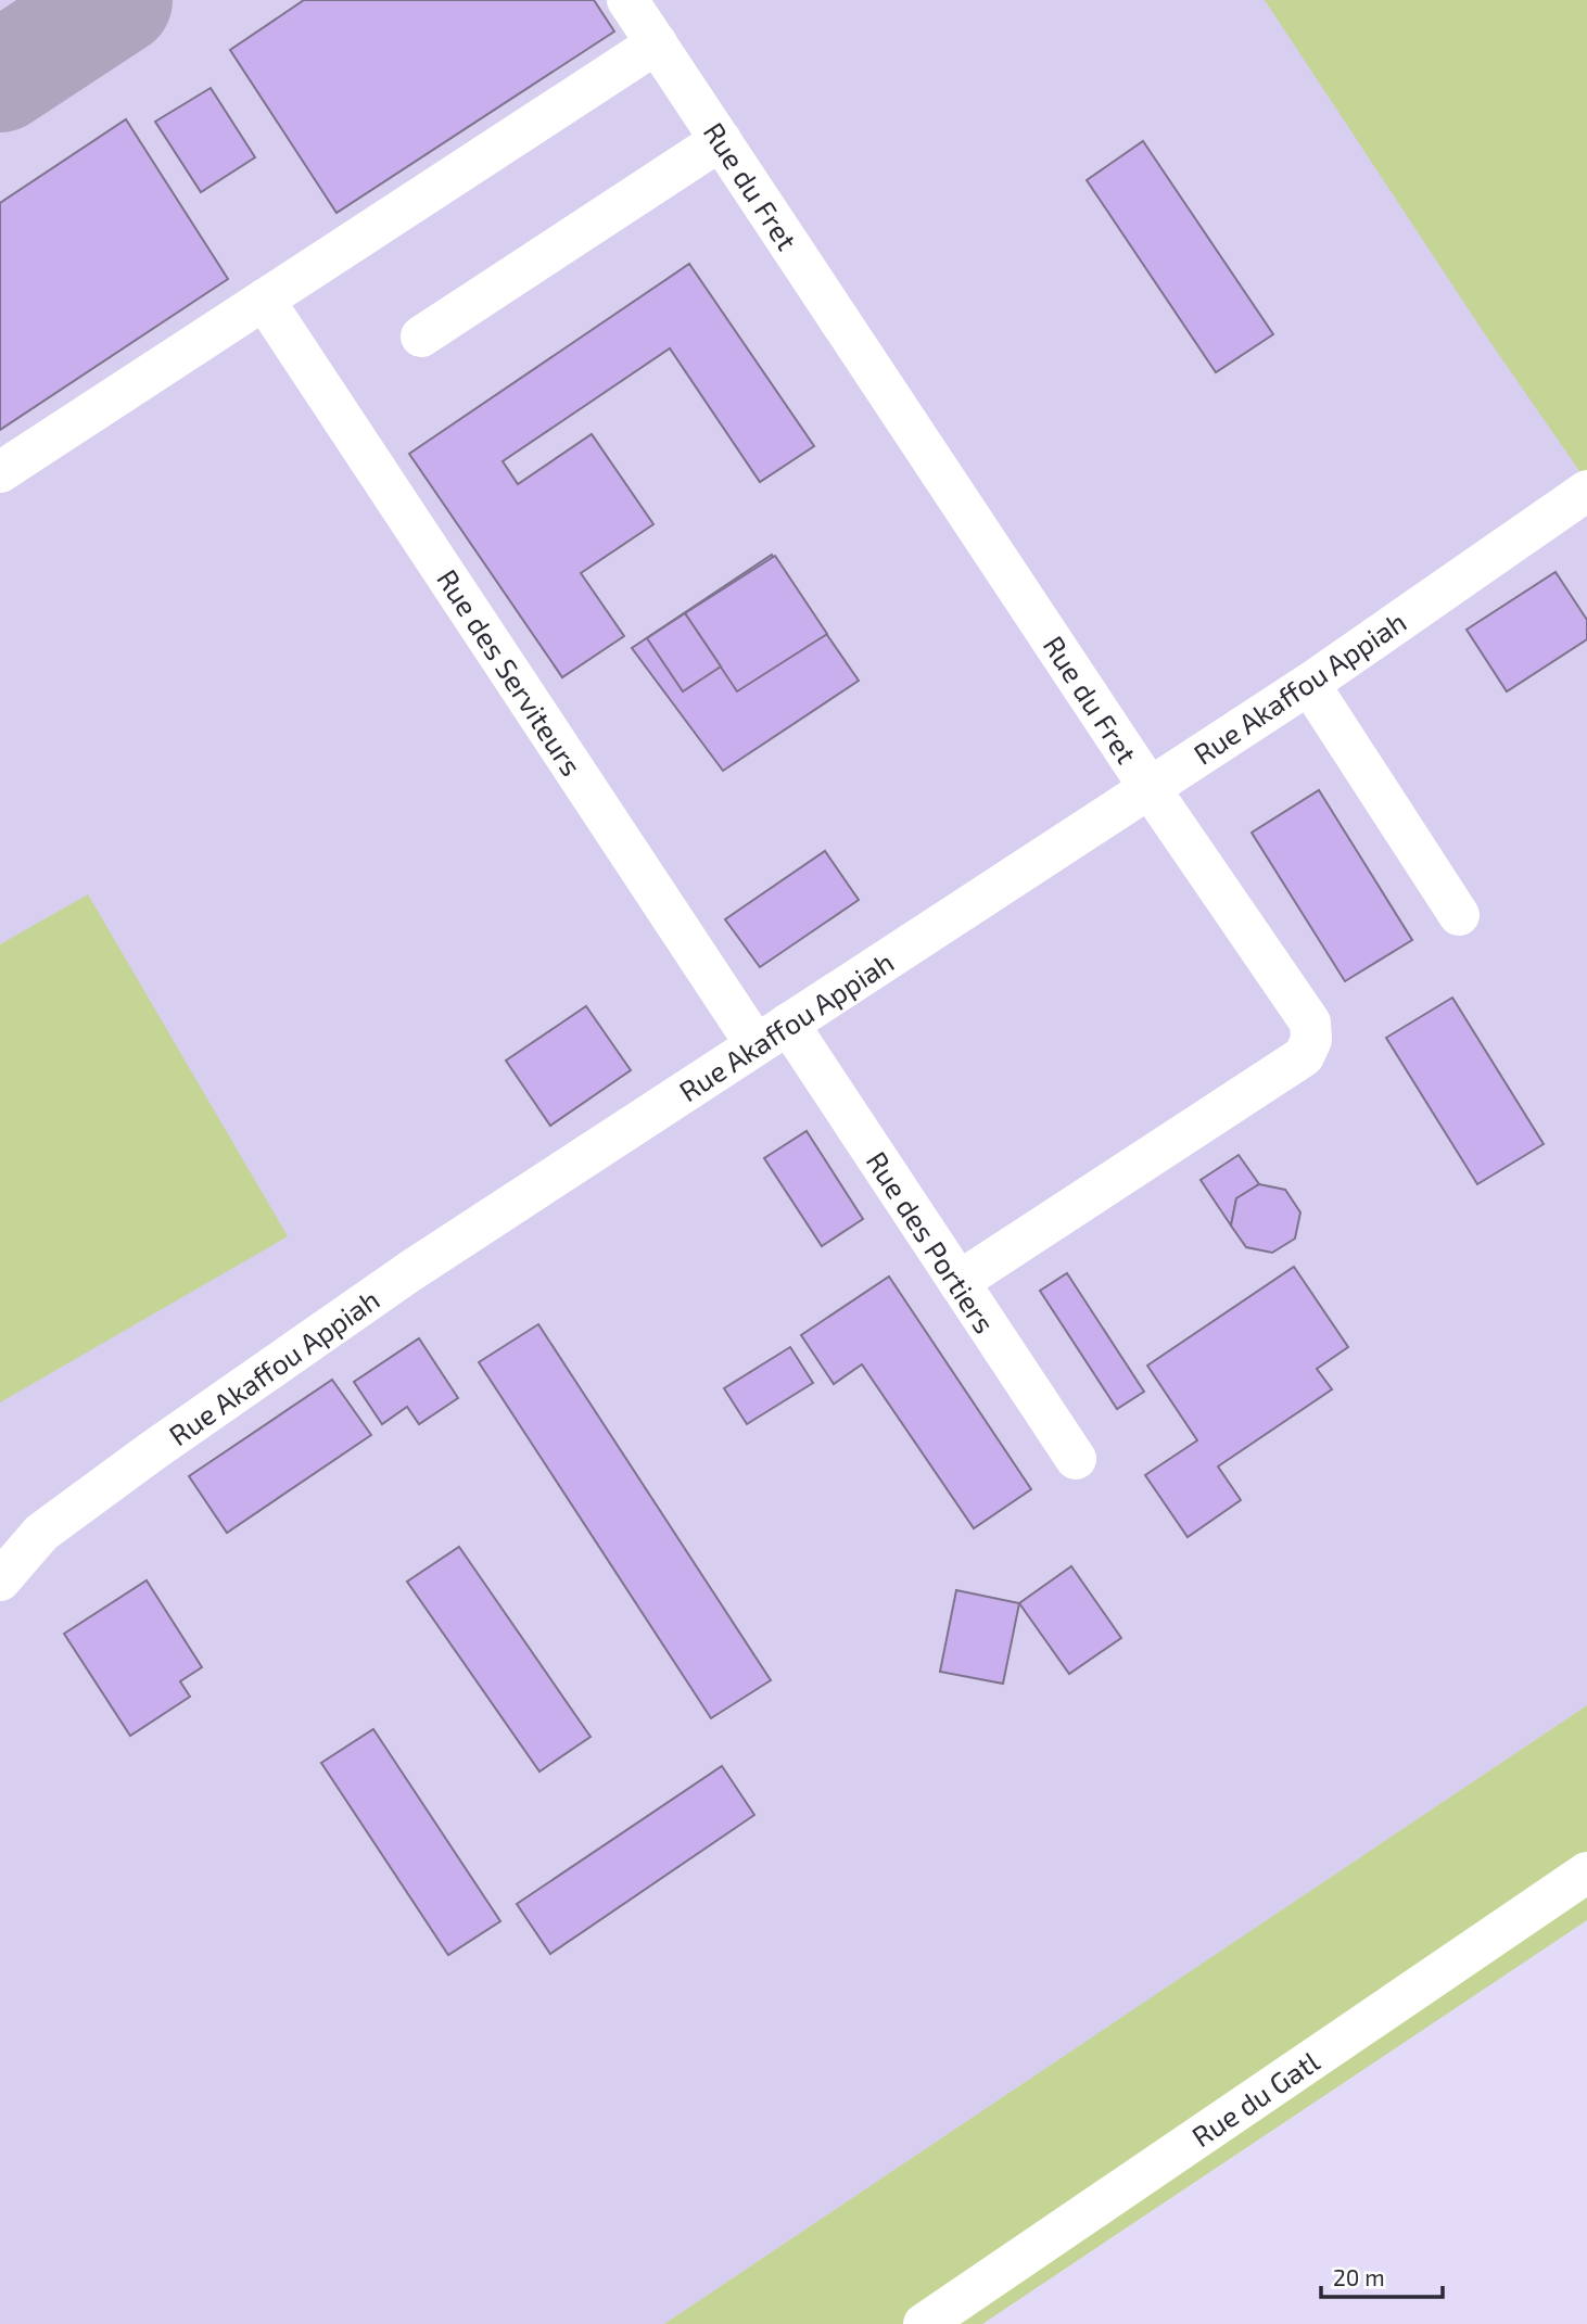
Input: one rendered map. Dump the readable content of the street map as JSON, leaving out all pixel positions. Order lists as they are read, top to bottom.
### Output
{
  "streets": {
    "lane": [
      "Rue du Fret",
      "Rue des Serviteurs",
      "Rue Akaffou Appiah",
      "Rue des Portiers",
      "Rue du Gatl"
    ]
  },
  "crossings": [
    ["Rue du Fret", "Rue Akaffou Appiah"],
    ["Rue du Fret", "Rue des Portiers"],
    ["Rue des Serviteurs", "Rue Akaffou Appiah"],
    ["Rue des Serviteurs", "Rue des Portiers"],
    ["Rue Akaffou Appiah", "Rue des Portiers"]
  ],
  "scale_bar": "20 m"
}
